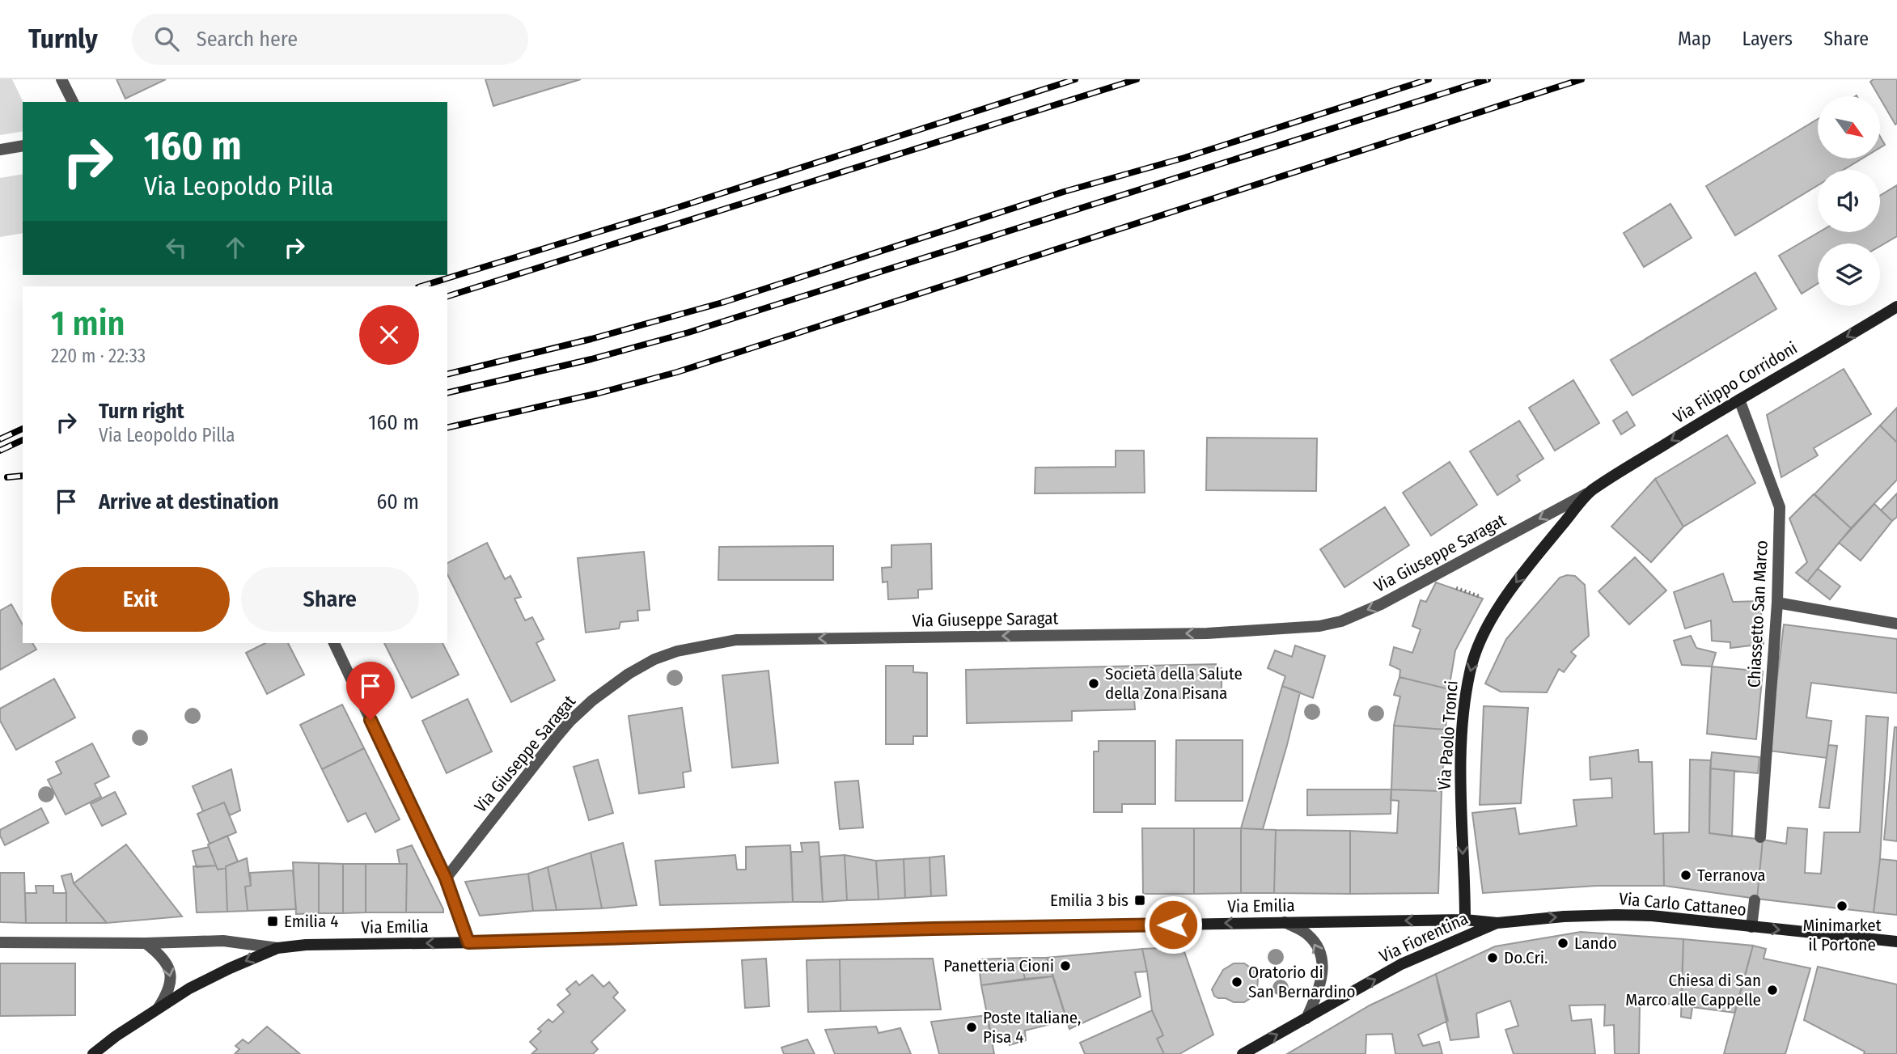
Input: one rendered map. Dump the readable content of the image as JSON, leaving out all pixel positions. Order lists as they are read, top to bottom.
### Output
{
  "streets": {
    "main road": [
      "Via Filippo Corridoni",
      "Via Paolo Tronci",
      "Via Carlo Cattaneo",
      "Via Emilia",
      "Via Fiorentina"
    ],
    "street": ["Via Giuseppe Saragat", "Chiassetto San Marco"]
  },
  "crossings": [
    ["Via Filippo Corridoni", "Via Giuseppe Saragat"],
    ["Via Filippo Corridoni", "Chiassetto San Marco"],
    ["Via Filippo Corridoni", "Via Paolo Tronci"],
    ["Via Giuseppe Saragat", "Via Paolo Tronci"],
    ["Via Paolo Tronci", "Via Carlo Cattaneo"],
    ["Via Paolo Tronci", "Via Emilia"],
    ["Via Carlo Cattaneo", "Via Emilia"],
    ["Via Carlo Cattaneo", "Via Fiorentina"]
  ],
  "one_way": [
    "Via Filippo Corridoni",
    "Via Giuseppe Saragat",
    "Via Paolo Tronci",
    "Via Carlo Cattaneo",
    "Via Emilia",
    "Via Fiorentina"
  ],
  "places": {
    "other": [
      "Società della Salute della Zona Pisana",
      "Terranova",
      "Minimarket il Portone",
      "Lando",
      "Do.Cri.",
      "Panetteria Cioni",
      "Oratorio di San Bernardino",
      "Chiesa di San Marco alle Cappelle",
      "Poste Italiane, Pisa 4"
    ],
    "transit": ["Emilia 3 bis", "Emilia 4"]
  },
  "north": "bottom right",
  "page": {
    "header": "Turnly",
    "search": "Search here",
    "nav": ["Map", "Layers", "Share"],
    "turn": ["160 m", "Via Leopoldo Pilla"],
    "heading": ["1 min", "220 m · 22:33"],
    "list": [
      {
        "name": "Turn right",
        "note": "Via Leopoldo Pilla",
        "value": "160 m"
      },
      {
        "name": "Arrive at destination",
        "value": "60 m"
      }
    ],
    "buttons": ["Exit", "Share"]
  }
}
